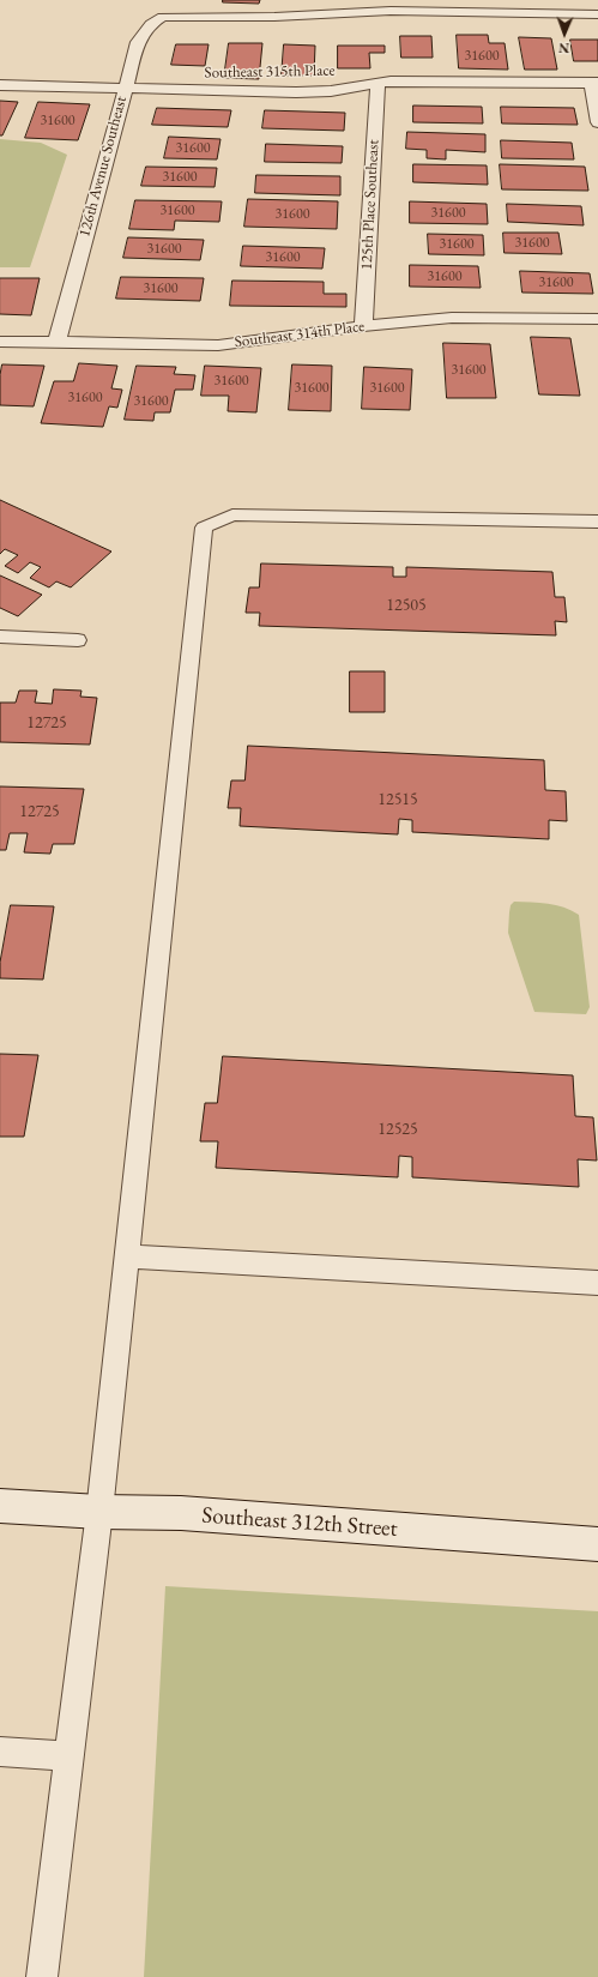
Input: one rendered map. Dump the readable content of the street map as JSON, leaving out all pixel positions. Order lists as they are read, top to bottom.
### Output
{
  "streets": {
    "street": [
      "Southeast 315th Place",
      "126th Avenue Southeast",
      "125th Place Southeast",
      "Southeast 314th Place",
      "Southeast 312th Street"
    ]
  },
  "crossings": [
    ["Southeast 315th Place", "126th Avenue Southeast"],
    ["Southeast 315th Place", "125th Place Southeast"],
    ["126th Avenue Southeast", "Southeast 314th Place"],
    ["125th Place Southeast", "Southeast 314th Place"]
  ],
  "house_numbers": [
    "31600",
    "31600",
    "31600",
    "31600",
    "31600",
    "31600",
    "31600",
    "31600",
    "31600",
    "31600",
    "31600",
    "31600",
    "31600",
    "31600",
    "31600",
    "31600",
    "31600",
    "31600",
    "31600",
    "31600",
    "12505",
    "12725",
    "12515",
    "12725",
    "12525"
  ],
  "north": "bottom"
}
